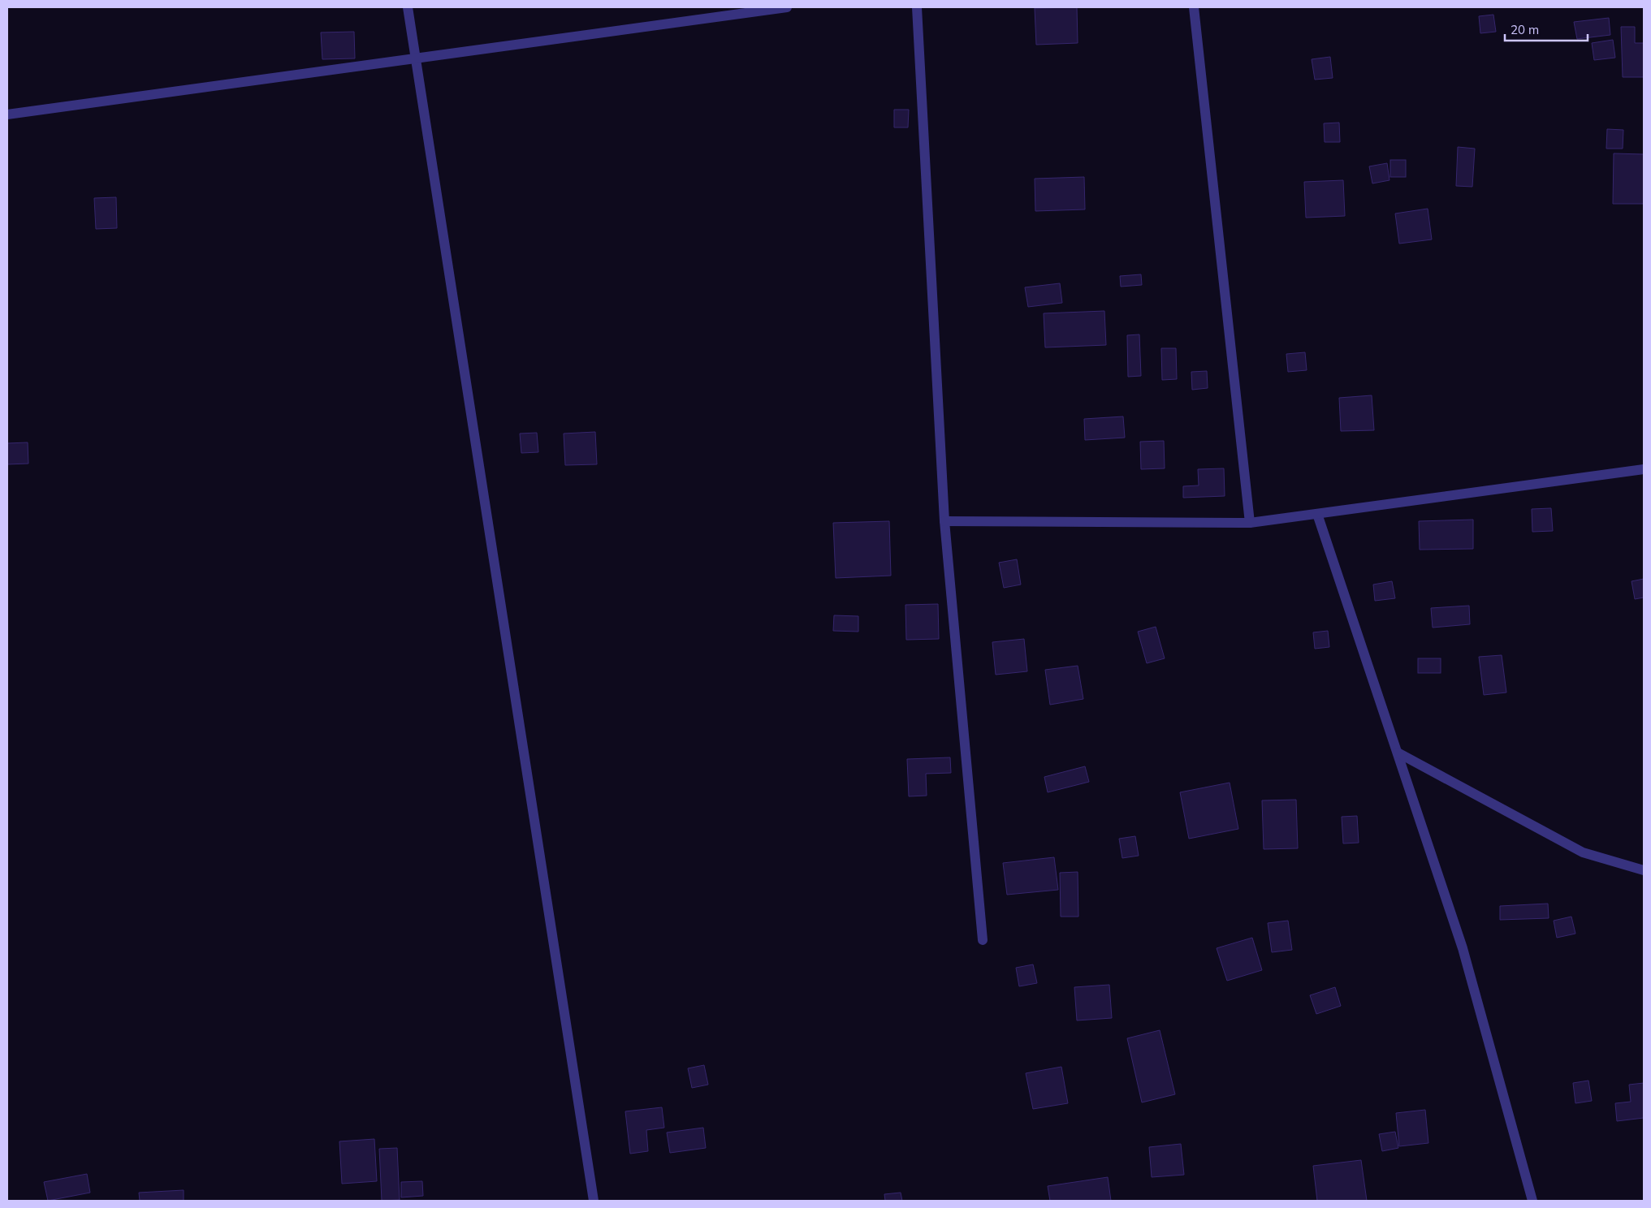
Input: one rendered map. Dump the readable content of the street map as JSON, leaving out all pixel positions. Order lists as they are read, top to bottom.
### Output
{
  "scale_bar": "20 m"
}
